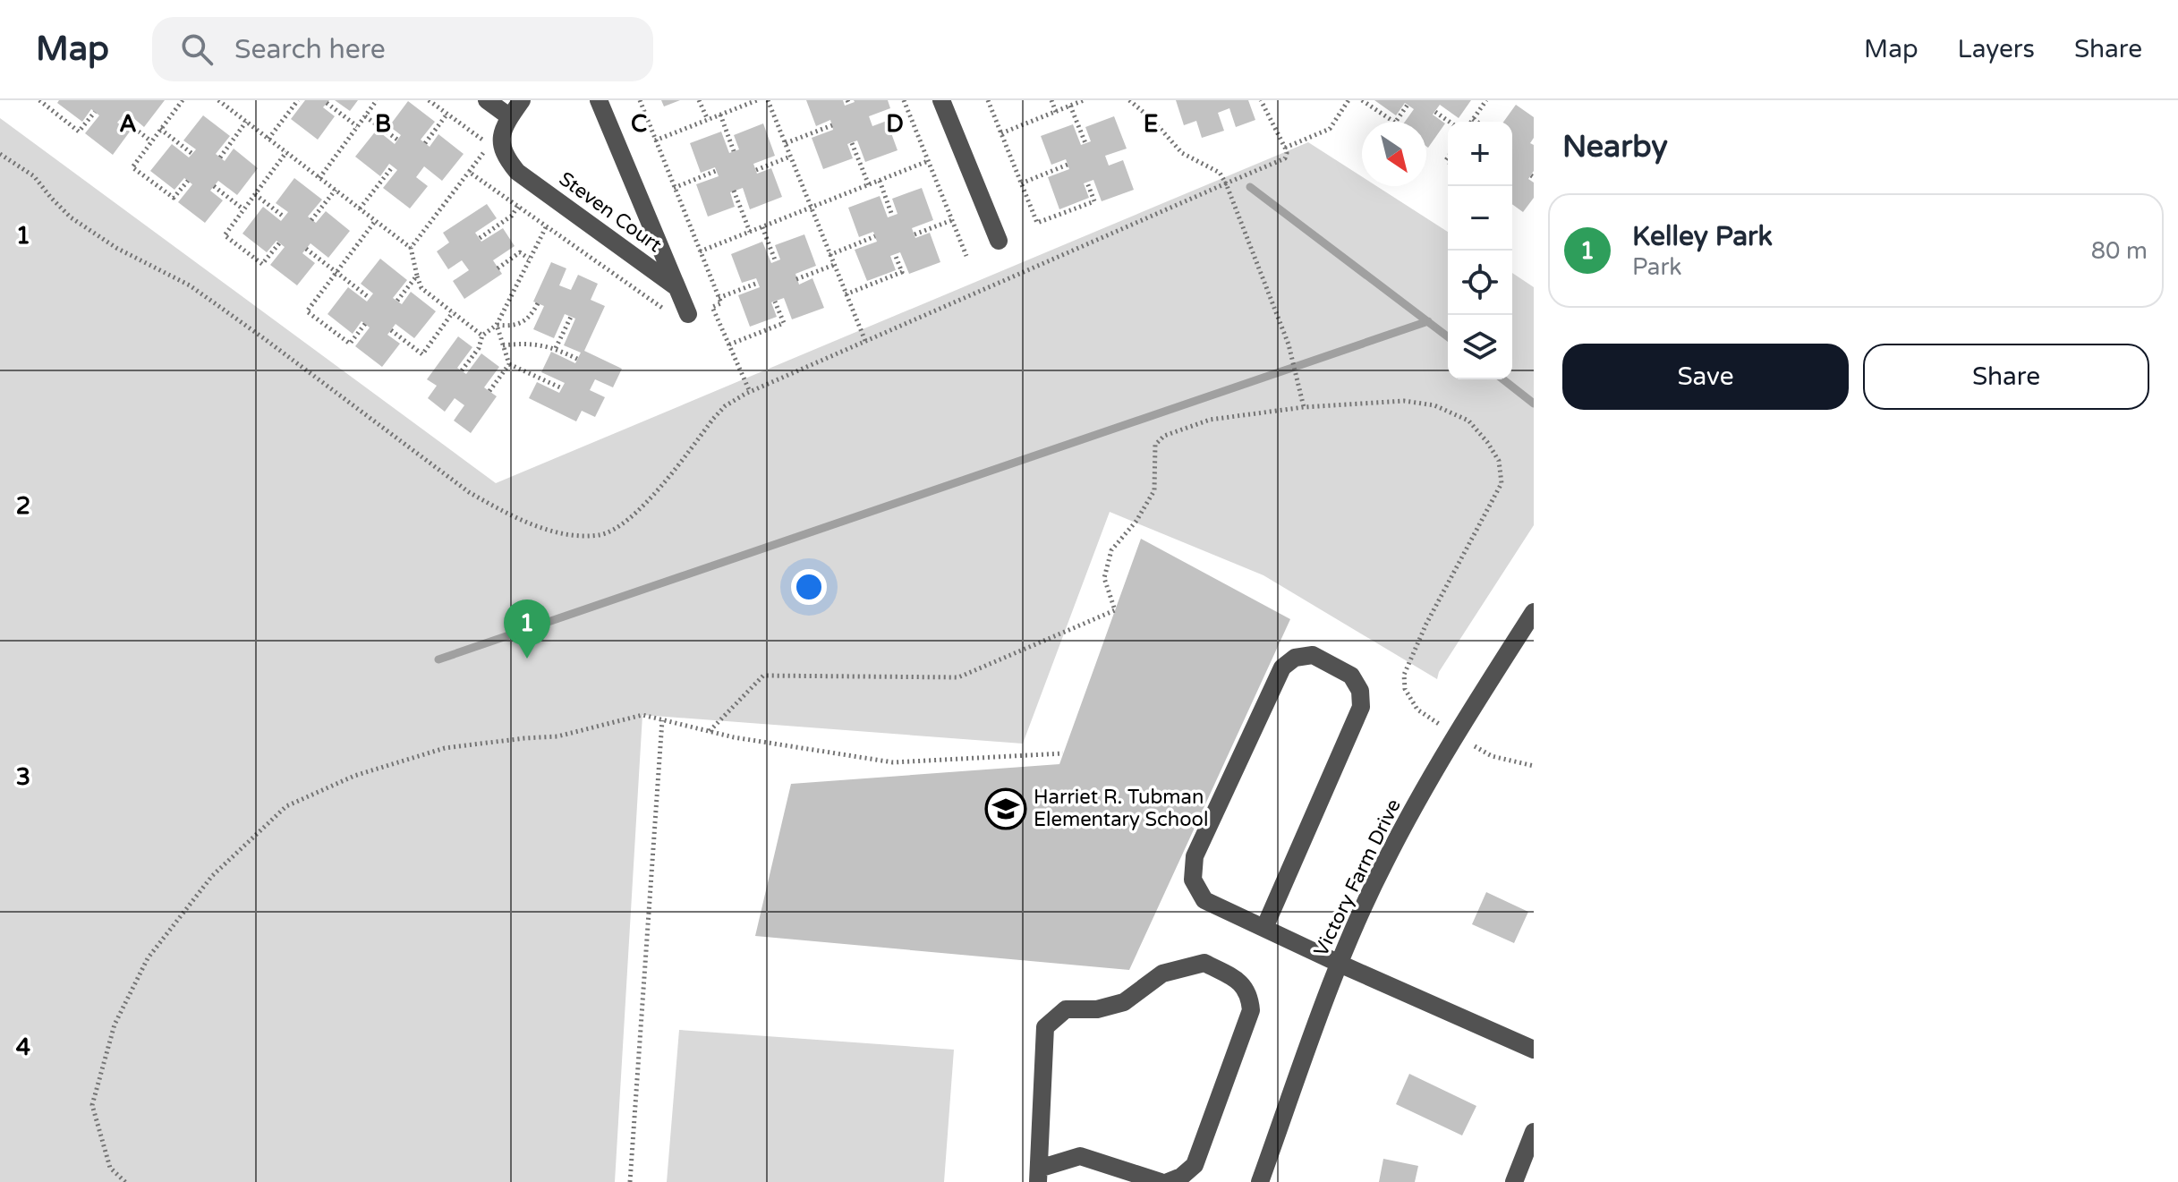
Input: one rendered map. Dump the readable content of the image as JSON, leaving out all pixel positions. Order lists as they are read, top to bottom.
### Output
{
  "streets": {
    "street": ["Steven Court", "Victory Farm Drive"]
  },
  "places": {
    "school or university": ["Harriet R. Tubman Elementary School"]
  },
  "north": "bottom right",
  "page": {
    "header": "Map",
    "search": "Search here",
    "nav": ["Map", "Layers", "Share"],
    "heading": "Nearby",
    "map_buttons": ["+", "−"],
    "list": [
      {
        "mark": "1",
        "name": "Kelley Park",
        "note": "Park",
        "value": "80 m"
      }
    ],
    "buttons": ["Save", "Share"],
    "pins": "1"
  },
  "grid": {
    "columns": [
      "A",
      "B",
      "C",
      "D",
      "E"
    ],
    "rows": [
      "1",
      "2",
      "3",
      "4"
    ]
  }
}
